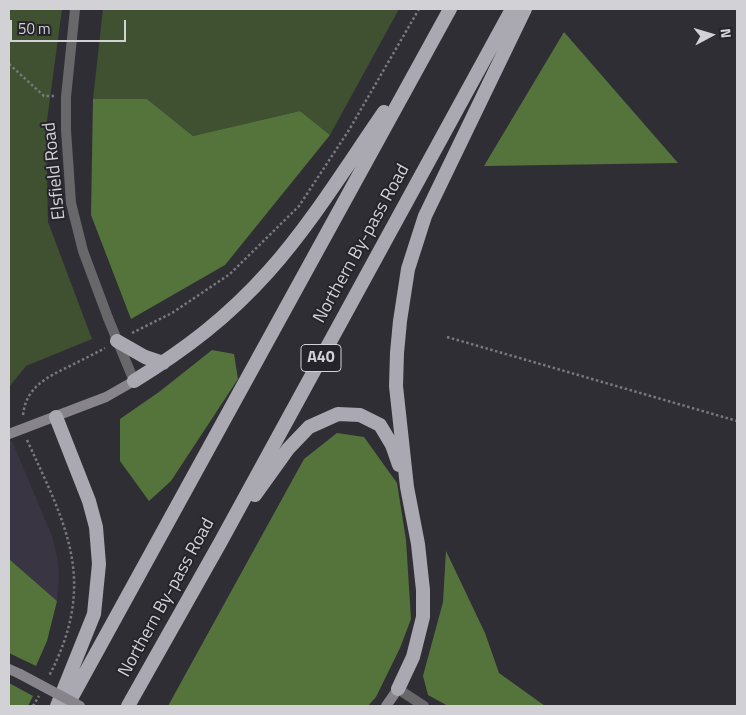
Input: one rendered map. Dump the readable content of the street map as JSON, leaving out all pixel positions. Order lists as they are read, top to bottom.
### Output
{
  "streets": {
    "highway": ["Northern By-pass Road", "A40"],
    "street": ["Elsfield Road"]
  },
  "scale_bar": "50 m",
  "north": "right"
}
